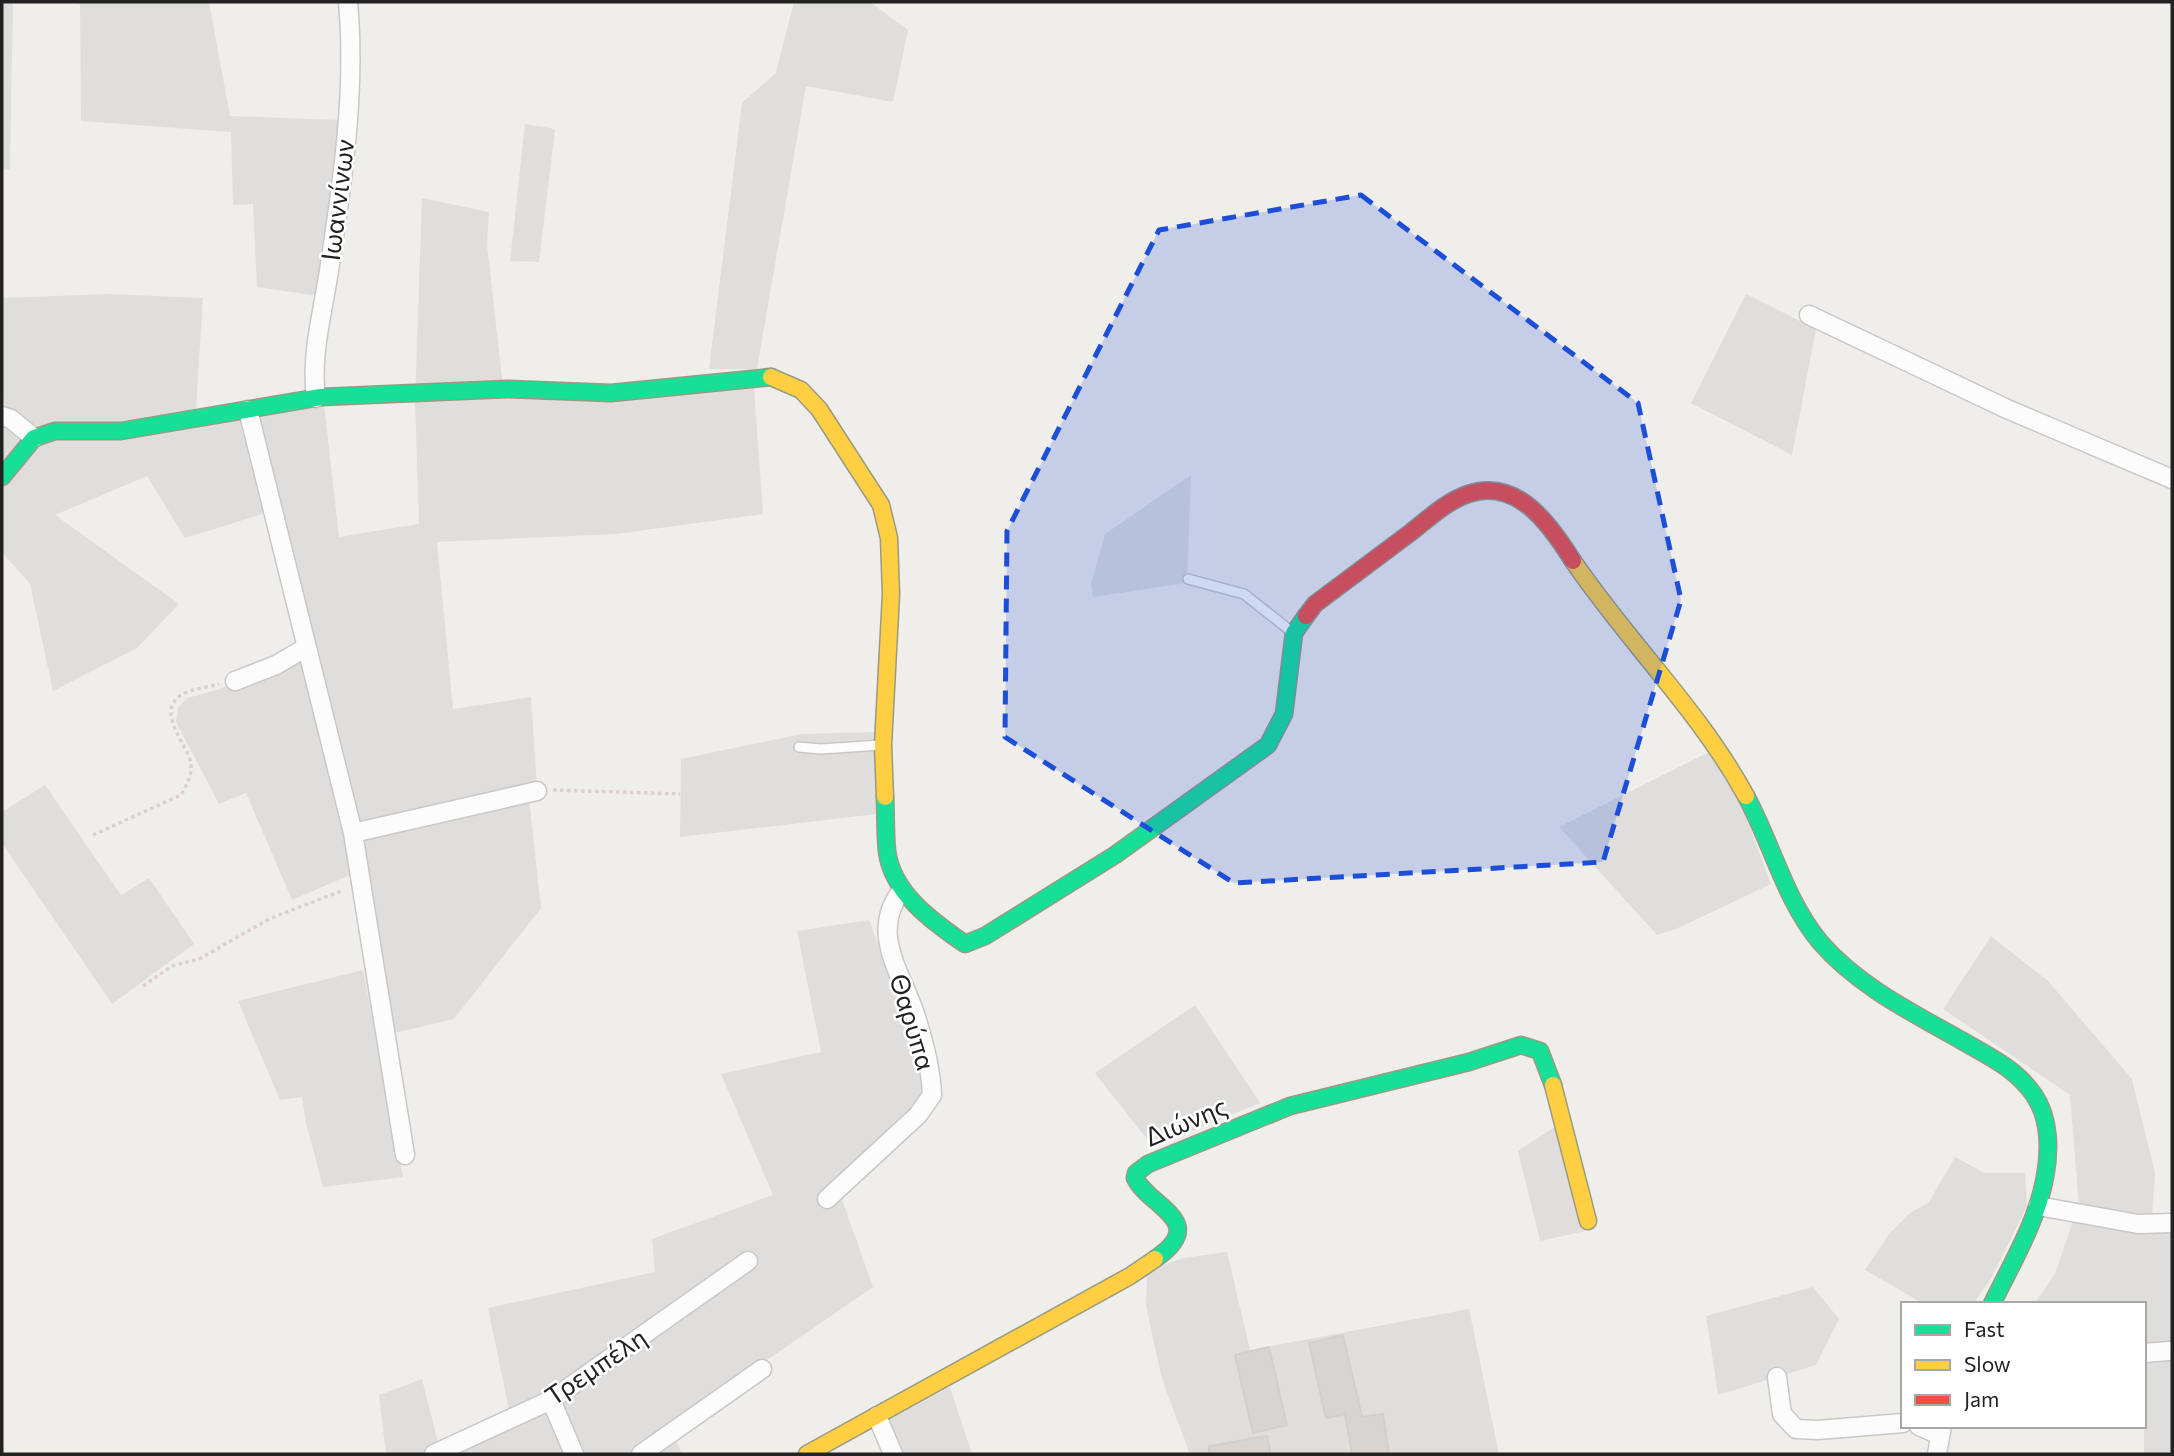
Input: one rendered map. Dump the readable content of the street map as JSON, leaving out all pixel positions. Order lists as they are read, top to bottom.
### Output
{
  "streets": {
    "street": [
      "Ιωαννίνων",
      "Θαρύπα",
      "Διώνης",
      "Τρεμπέλη"
    ]
  },
  "legend": ["Fast", "Slow", "Jam"]
}
